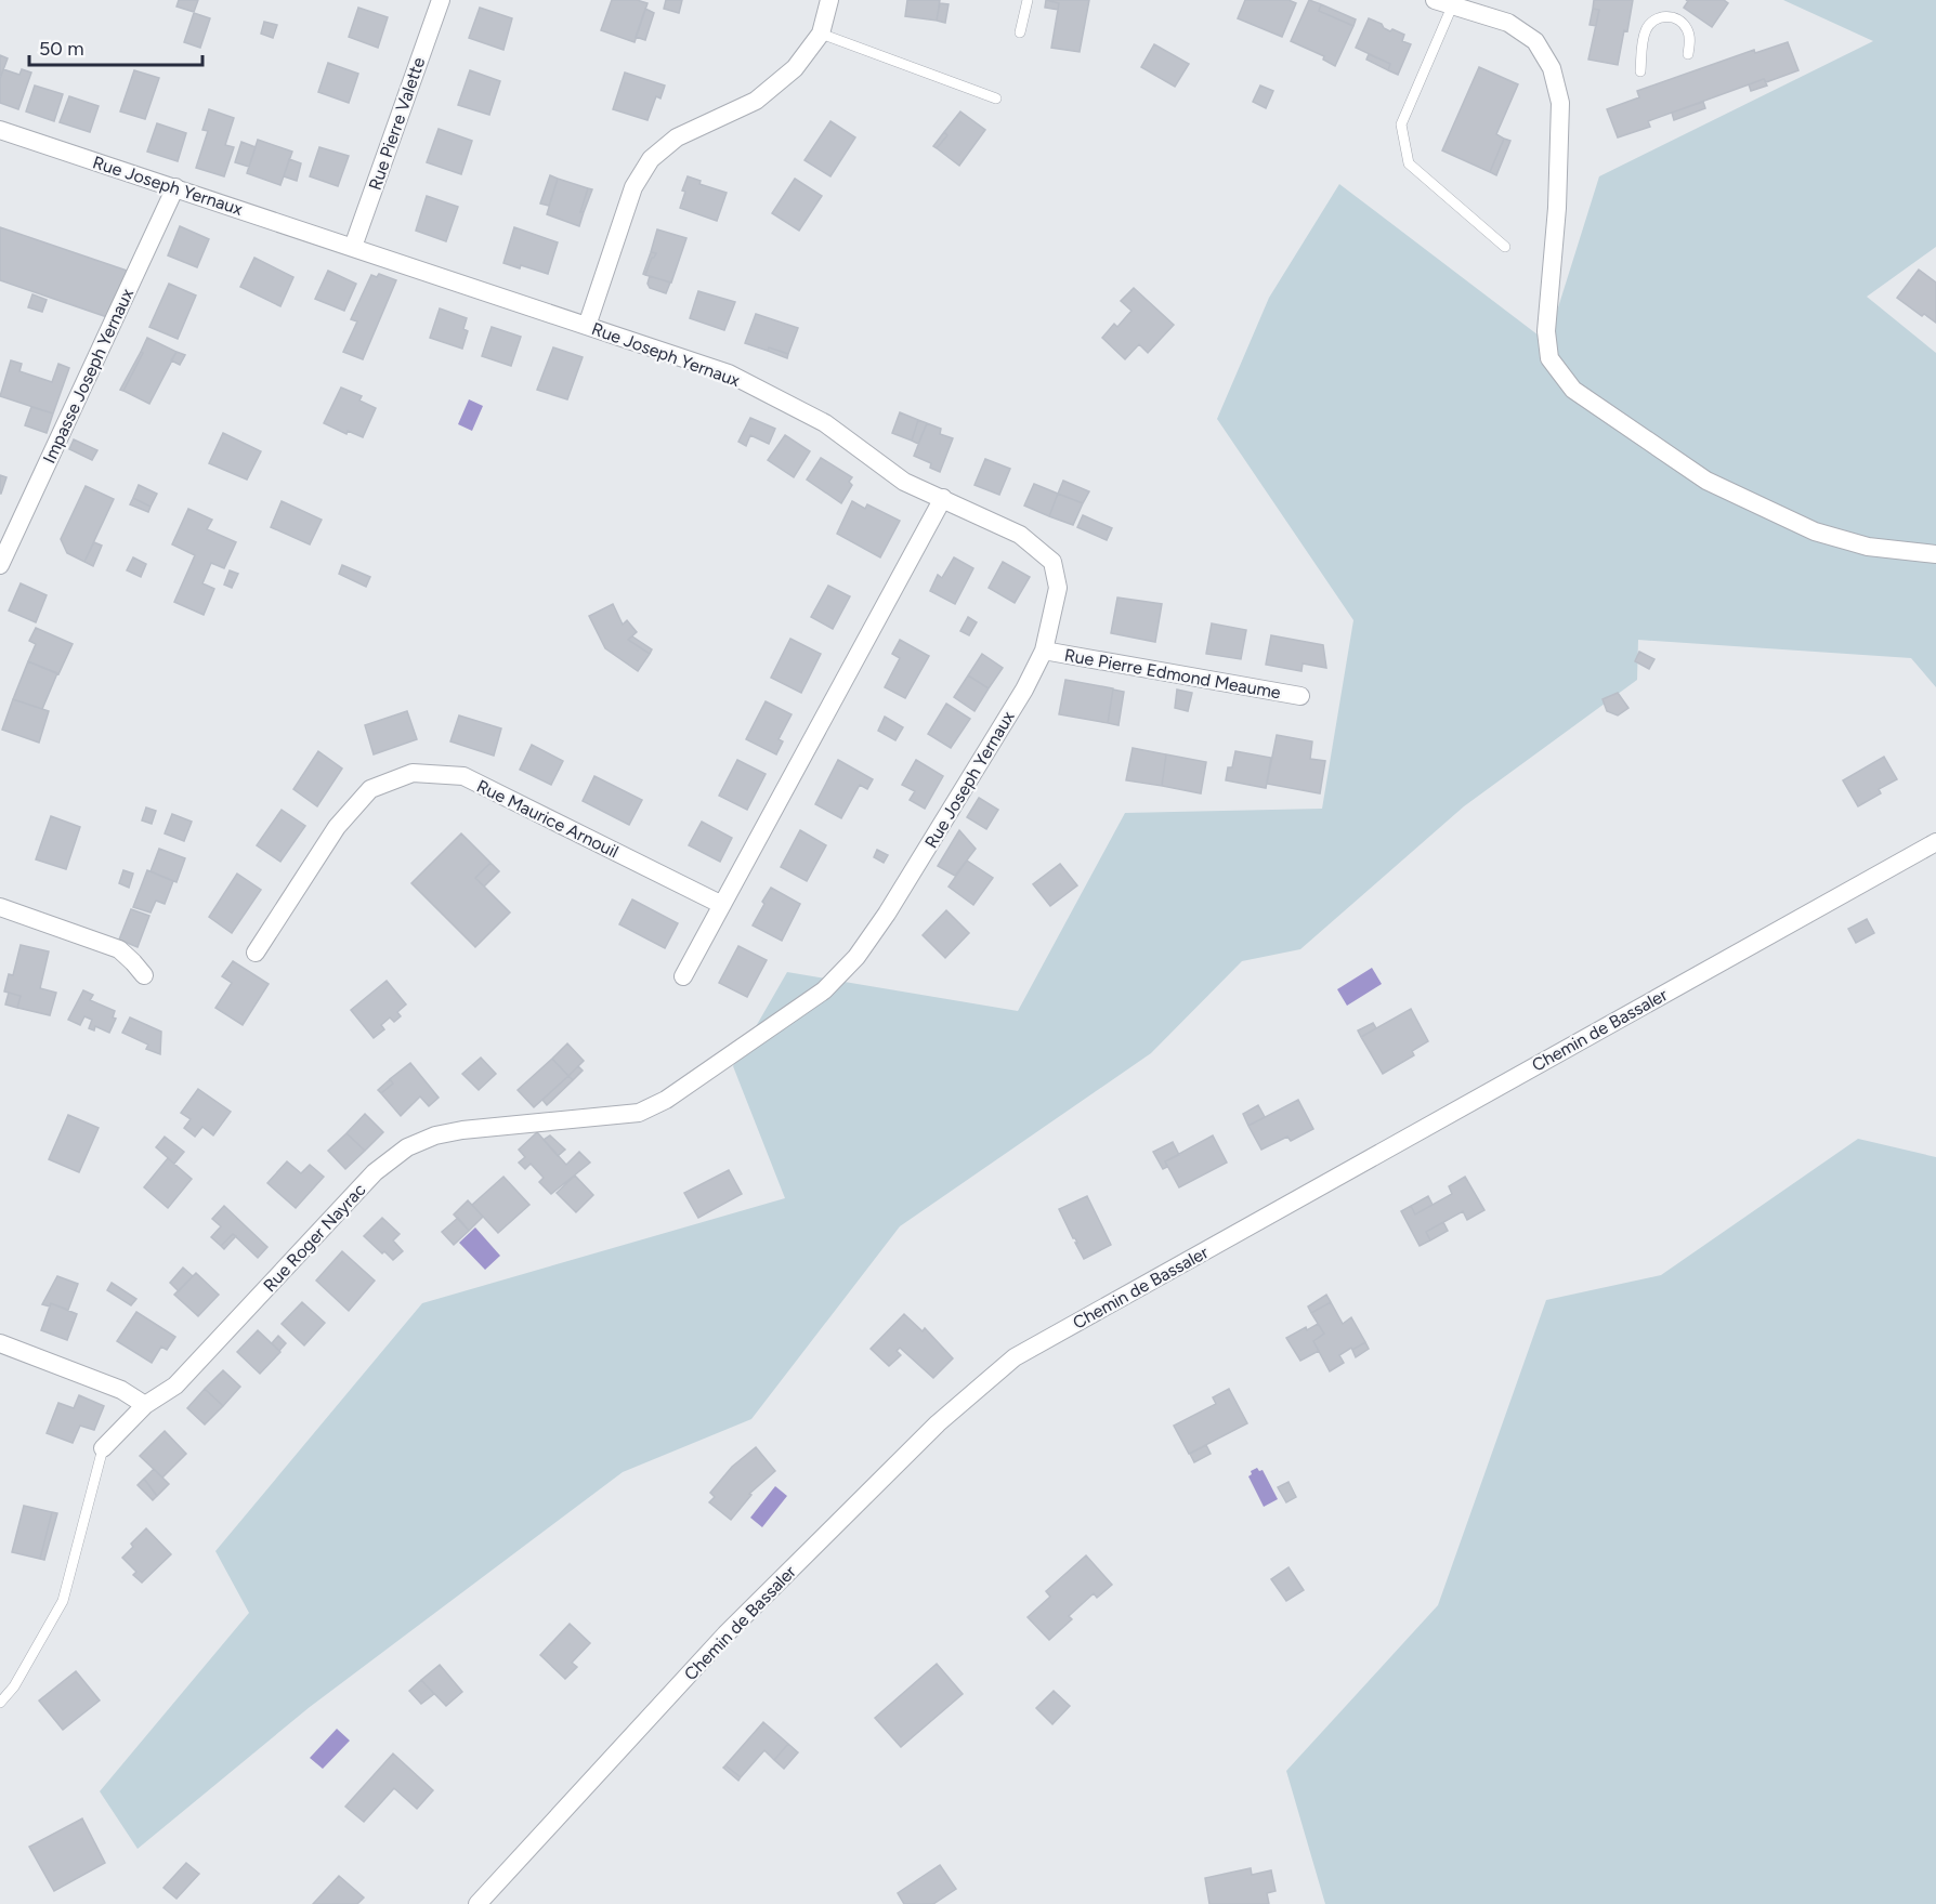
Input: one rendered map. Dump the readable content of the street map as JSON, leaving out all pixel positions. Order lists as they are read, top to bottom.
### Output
{
  "streets": {
    "street": [
      "Rue Pierre Valette",
      "Rue Joseph Yernaux",
      "Impasse Joseph Yernaux",
      "Rue Pierre Edmond Meaume",
      "Rue Maurice Arnouil",
      "Chemin de Bassaler",
      "Rue Roger Nayrac"
    ]
  },
  "crossings": [
    ["Rue Pierre Valette", "Rue Joseph Yernaux"],
    ["Rue Joseph Yernaux", "Impasse Joseph Yernaux"],
    ["Rue Joseph Yernaux", "Rue Pierre Edmond Meaume"],
    ["Rue Joseph Yernaux", "Rue Roger Nayrac"]
  ],
  "scale_bar": "50 m"
}
